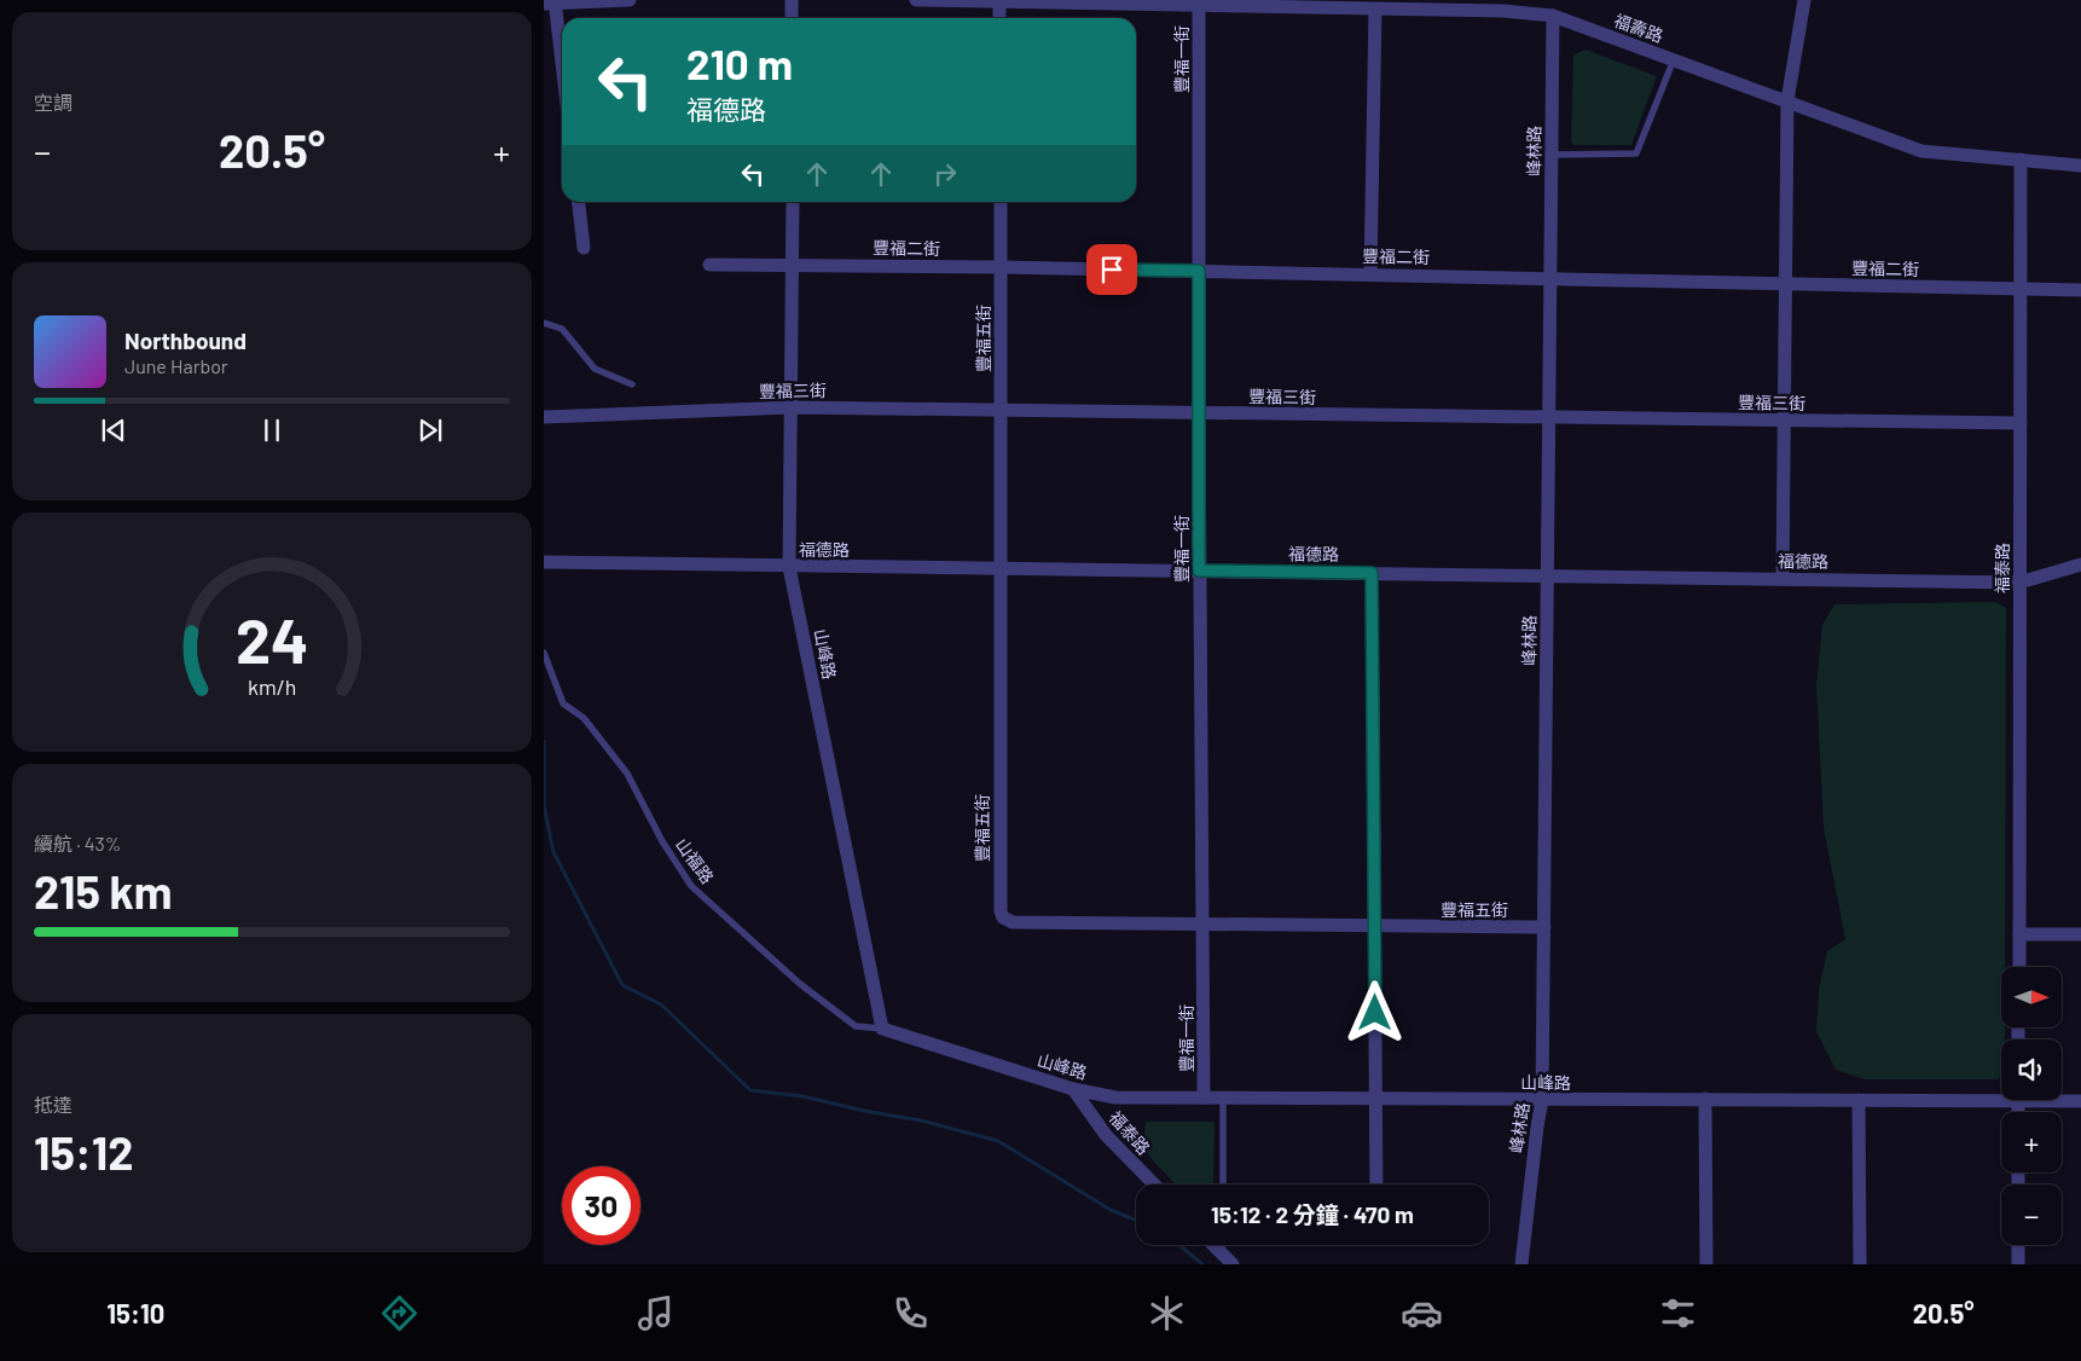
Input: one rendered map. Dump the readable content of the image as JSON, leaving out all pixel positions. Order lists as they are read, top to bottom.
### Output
{
  "streets": {
    "street": [
      "福壽路",
      "豐福一街",
      "峰林路",
      "豐福二街",
      "豐福五街",
      "豐福三街",
      "福德路",
      "福泰路",
      "山峰路"
    ],
    "lane": ["山福路"]
  },
  "crossings": [
    ["福壽路", "豐福一街"],
    ["福壽路", "峰林路"],
    ["福壽路", "福泰路"],
    ["豐福一街", "豐福二街"],
    ["豐福一街", "豐福五街"],
    ["豐福一街", "豐福三街"],
    ["豐福一街", "福德路"],
    ["豐福一街", "山峰路"],
    ["峰林路", "豐福二街"],
    ["峰林路", "豐福五街"],
    ["峰林路", "豐福三街"],
    ["峰林路", "福德路"],
    ["峰林路", "山峰路"],
    ["豐福二街", "豐福五街"],
    ["豐福二街", "福泰路"],
    ["豐福二街", "山峰路"],
    ["豐福五街", "豐福三街"],
    ["豐福五街", "福德路"],
    ["豐福三街", "福泰路"],
    ["豐福三街", "山峰路"],
    ["福德路", "福泰路"],
    ["福德路", "山峰路"],
    ["福泰路", "山峰路"],
    ["山峰路", "山福路"]
  ],
  "north": "right",
  "page": {
    "tile": [
      "空調",
      ["續航 · 43%", "215 km"],
      ["抵達", "15:12"]
    ],
    "turn": ["210 m", "福德路"],
    "heat": ["−", "20.5°", "+"],
    "song": ["Northbound", "June Harbor"],
    "map_buttons": ["+", "−"],
    "limit": "30",
    "trip": "15:12 · 2 分鐘 · 470 m",
    "tabs": ["15:10", "20.5°"],
    "gauge": ["24", "km/h"]
  }
}
